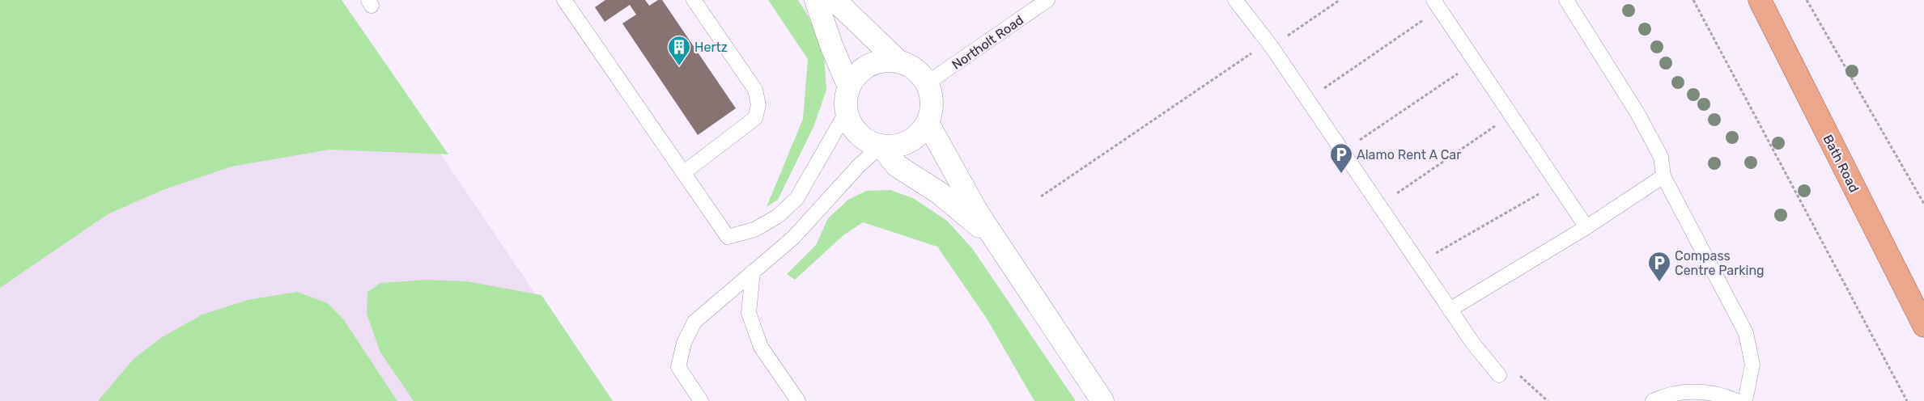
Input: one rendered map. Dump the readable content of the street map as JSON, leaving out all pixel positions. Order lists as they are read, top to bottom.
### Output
{
  "streets": {
    "highway": ["Bath Road"],
    "lane": ["Northolt Road"]
  },
  "places": {
    "building": ["Hertz"],
    "parking": ["Alamo Rent A Car", "Compass Centre Parking"]
  }
}
